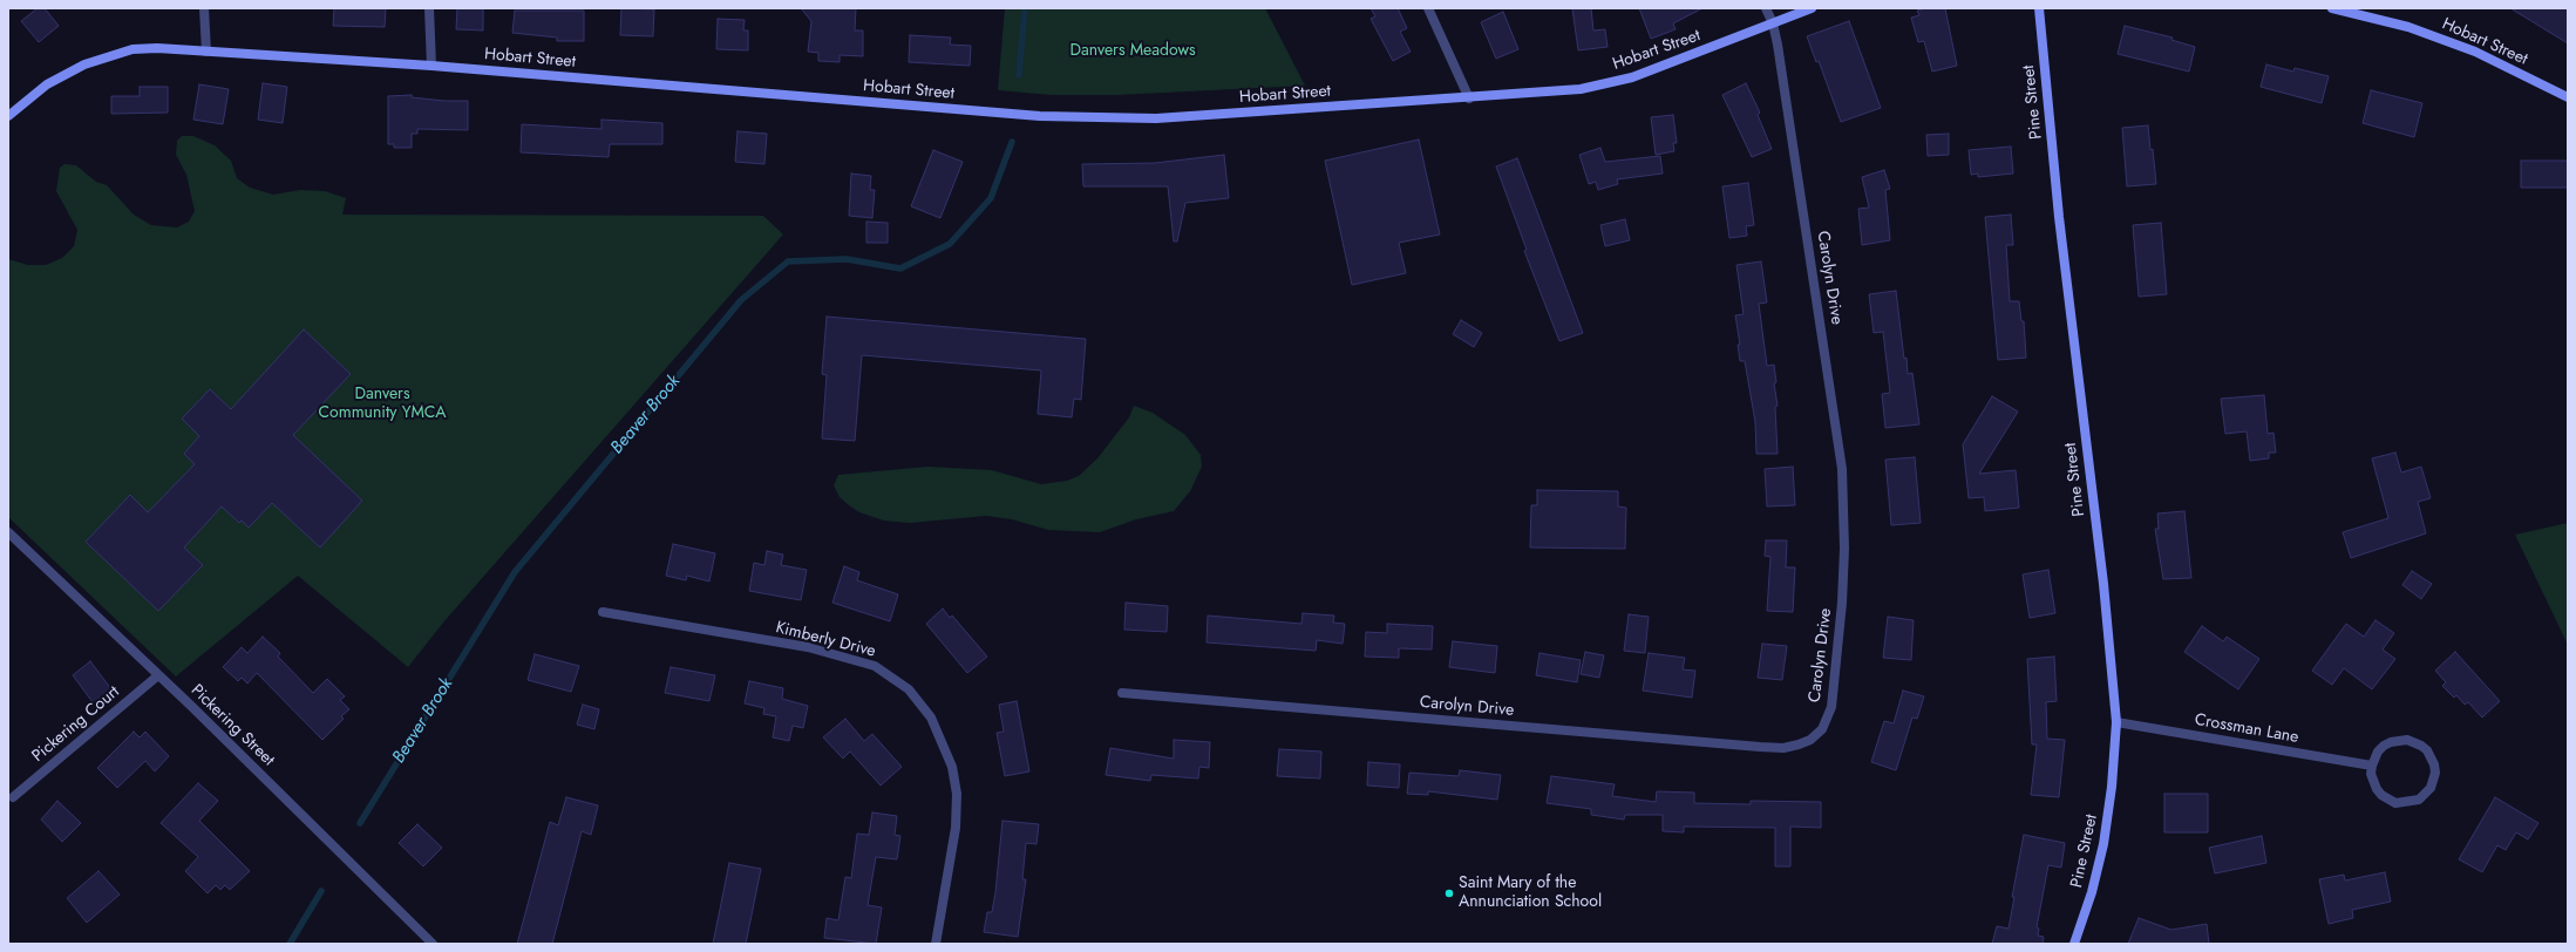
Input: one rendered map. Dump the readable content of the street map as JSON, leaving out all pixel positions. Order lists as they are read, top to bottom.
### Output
{
  "streets": {
    "main road": ["Hobart Street", "Pine Street"],
    "street": [
      "Carolyn Drive",
      "Kimberly Drive",
      "Pickering Court",
      "Pickering Street",
      "Crossman Lane"
    ]
  },
  "crossings": [
    ["Hobart Street", "Carolyn Drive"],
    ["Pine Street", "Crossman Lane"],
    ["Pickering Court", "Pickering Street"]
  ],
  "water": ["Beaver Brook"],
  "parks": ["Danvers Meadows", "Danvers Community YMCA"],
  "places": ["Saint Mary of the Annunciation School"]
}
